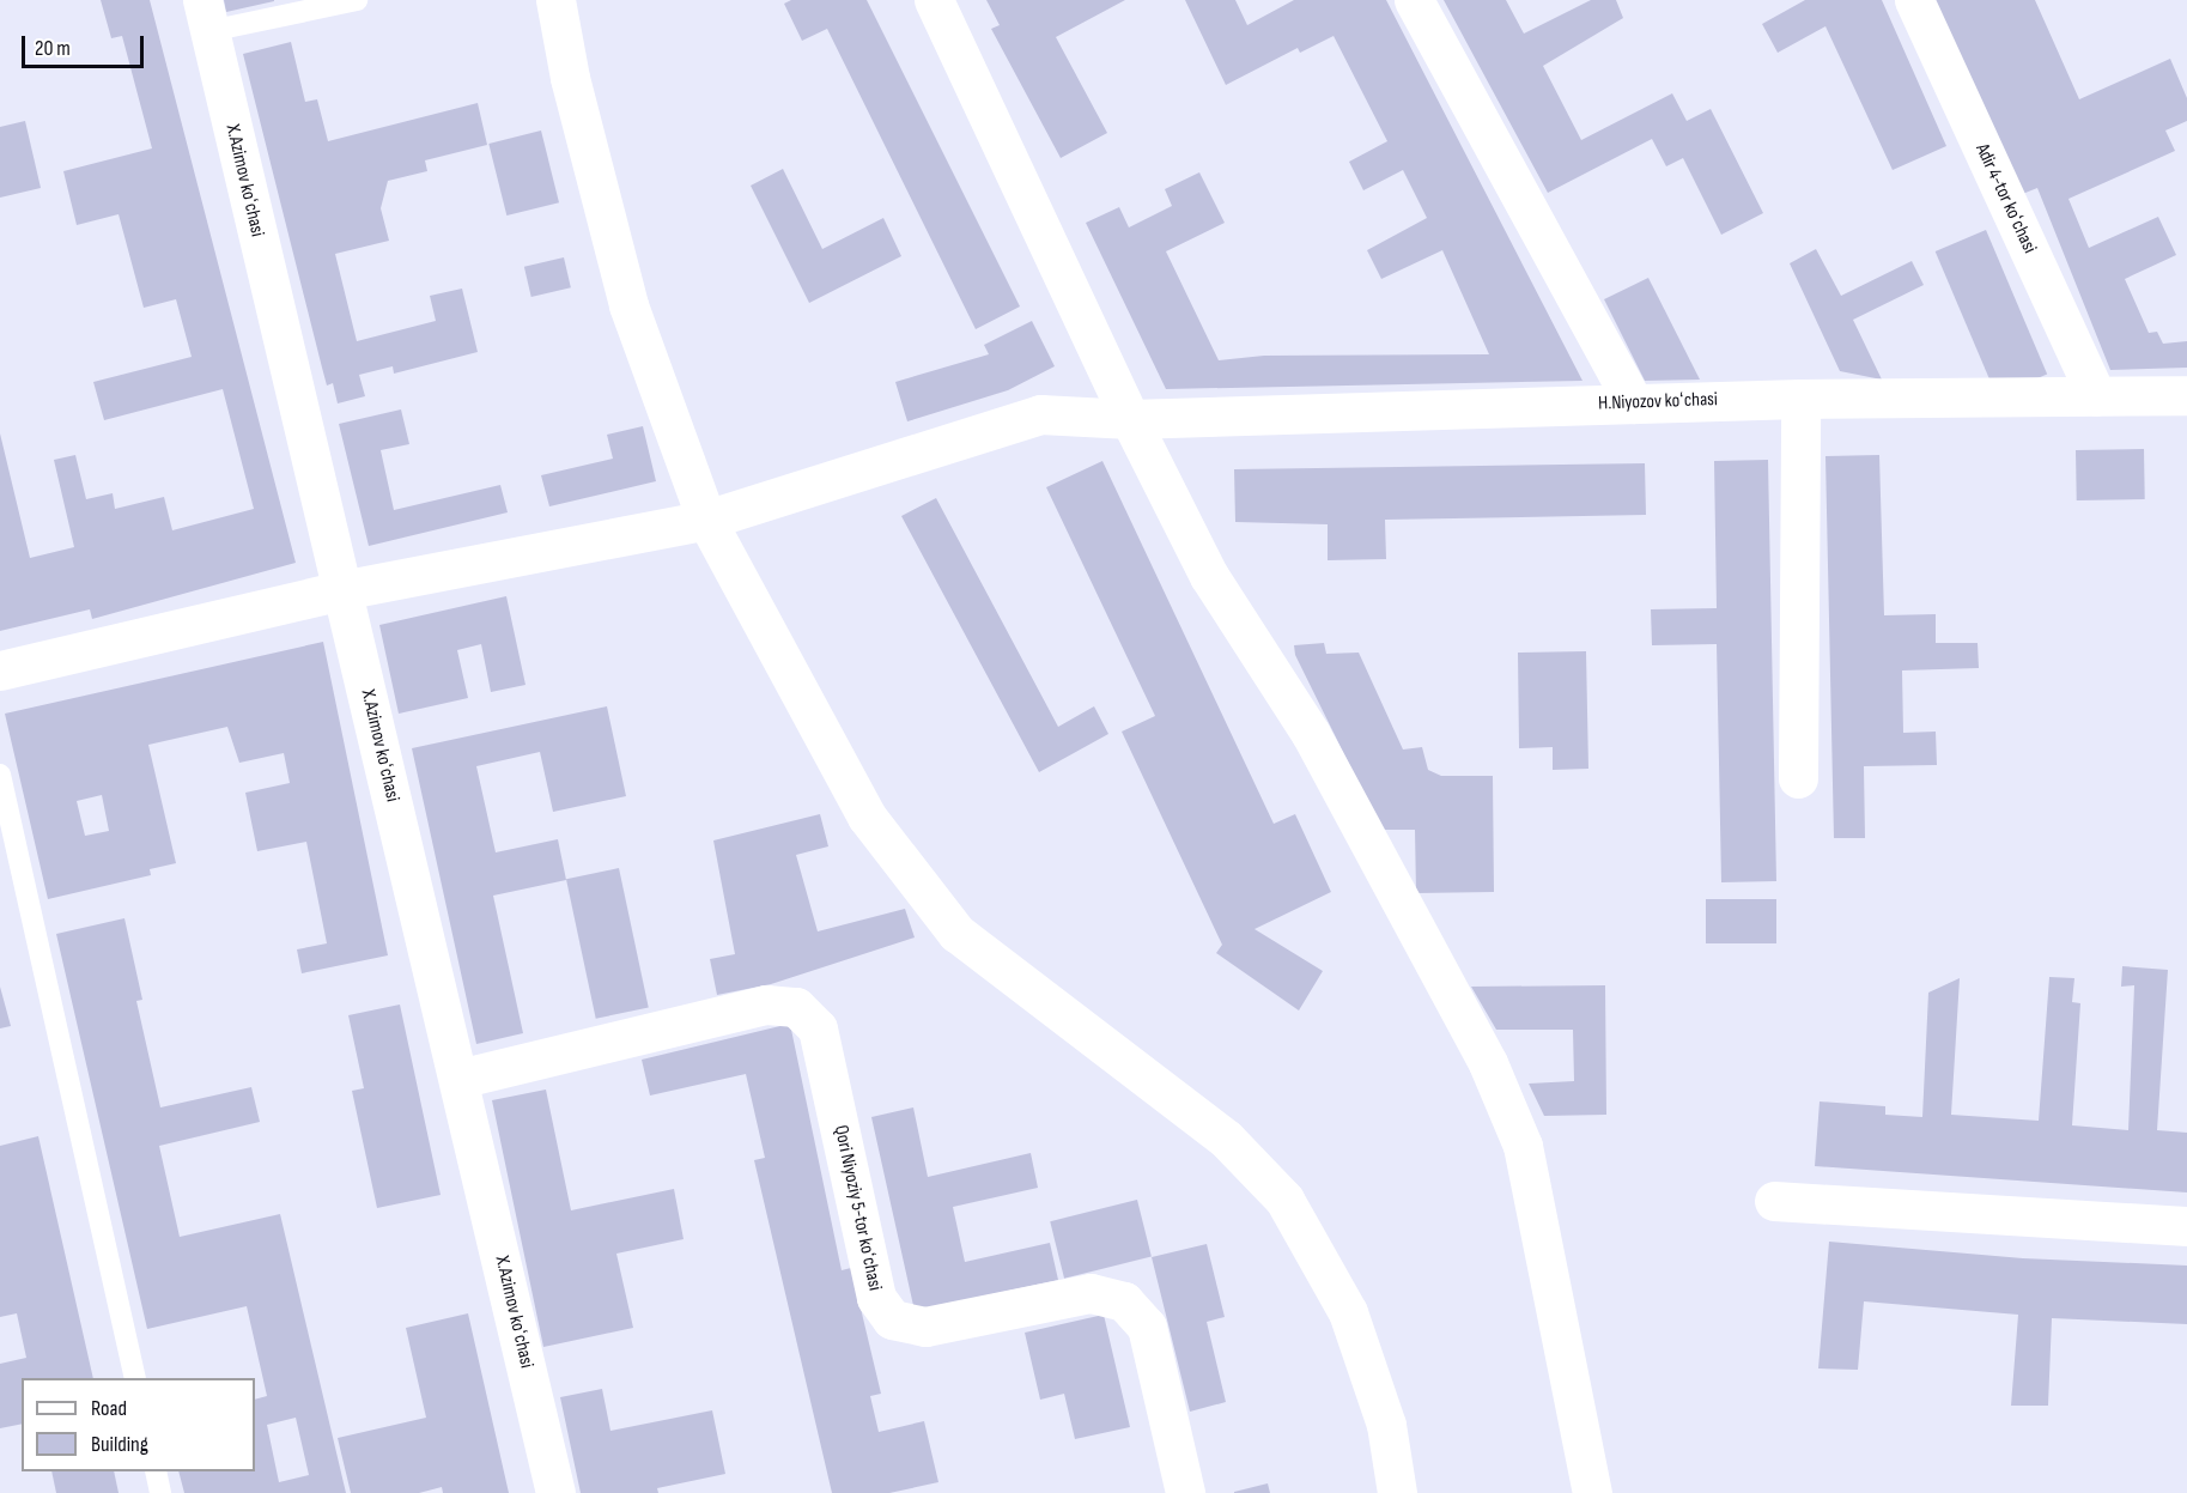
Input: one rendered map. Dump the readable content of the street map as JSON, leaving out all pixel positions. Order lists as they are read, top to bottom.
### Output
{
  "streets": {
    "street": [
      "X.Azimov koʻchasi",
      "Adir 4-tor koʻchasi",
      "H.Niyozov koʻchasi",
      "Qori Niyoziy 5-tor koʻchasi"
    ]
  },
  "crossings": [
    ["X.Azimov koʻchasi", "H.Niyozov koʻchasi"],
    ["X.Azimov koʻchasi", "Qori Niyoziy 5-tor koʻchasi"],
    ["Adir 4-tor koʻchasi", "H.Niyozov koʻchasi"]
  ],
  "legend": ["Road", "Building"],
  "scale_bar": "20 m"
}
